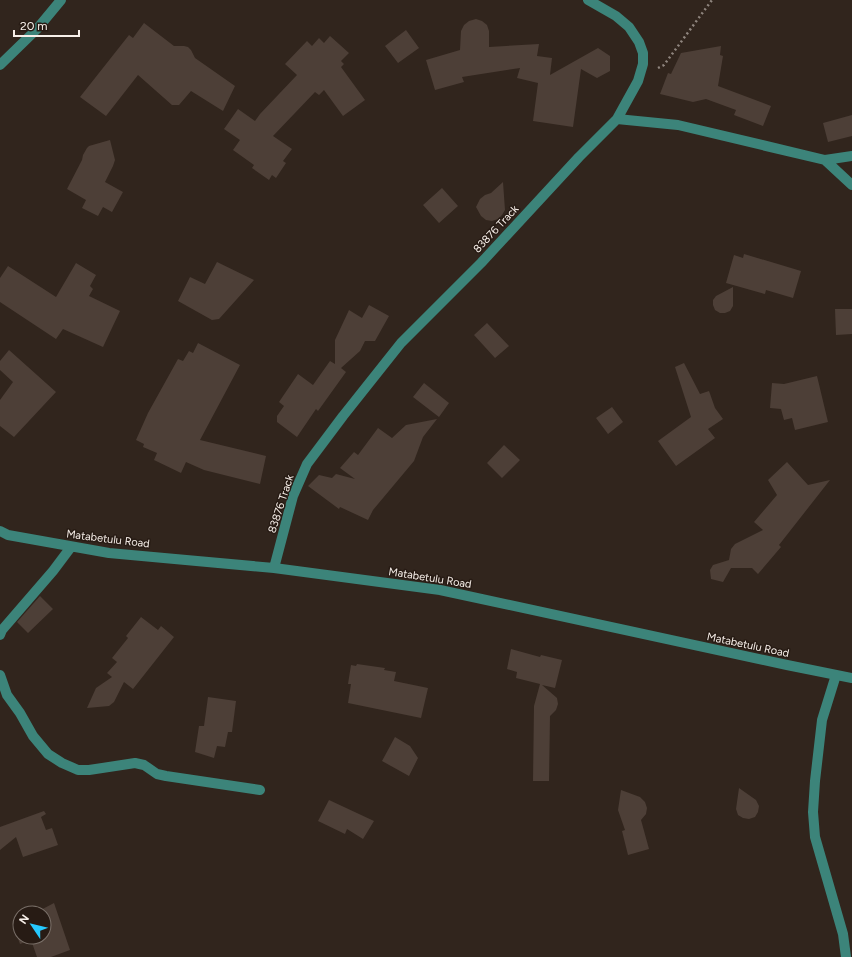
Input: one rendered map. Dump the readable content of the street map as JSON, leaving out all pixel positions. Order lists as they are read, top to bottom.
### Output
{
  "streets": {
    "street": ["83876 Track", "Matabetulu Road"]
  },
  "crossings": [
    ["83876 Track", "Matabetulu Road"]
  ],
  "scale_bar": "20 m",
  "north": "top left"
}
